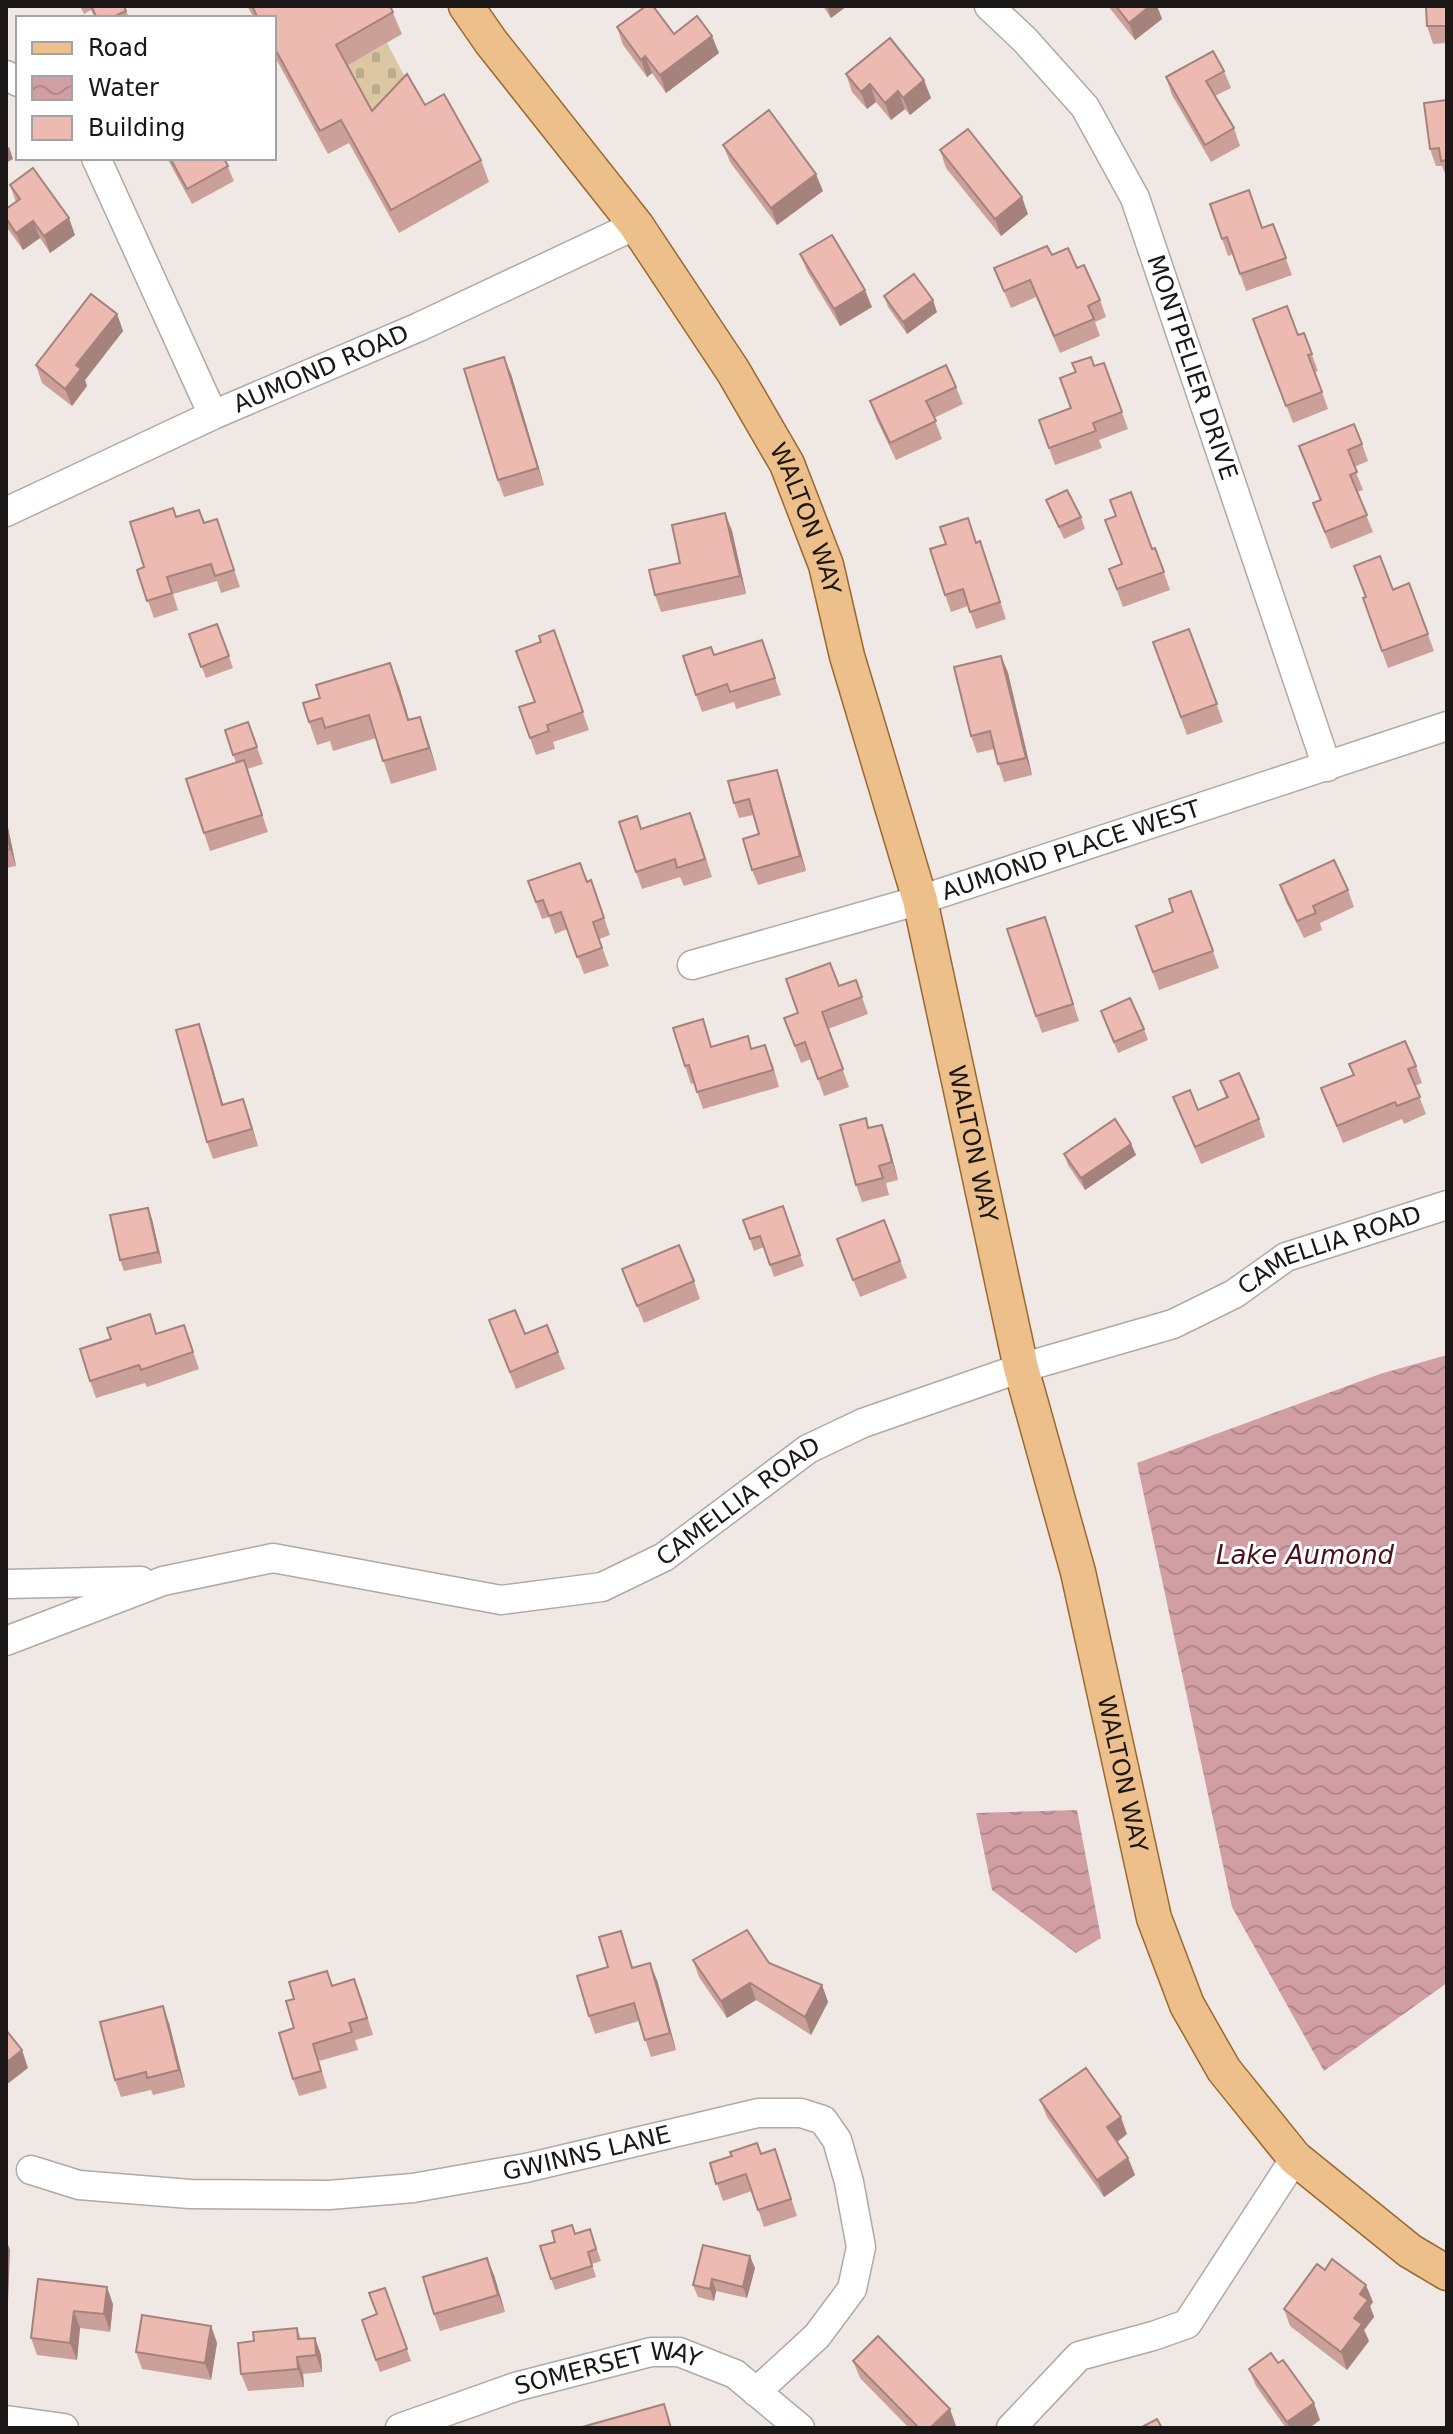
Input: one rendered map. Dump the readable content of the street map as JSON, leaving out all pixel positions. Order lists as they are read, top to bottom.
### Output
{
  "streets": {
    "main road": ["WALTON WAY"],
    "street": [
      "MONTPELIER DRIVE",
      "AUMOND ROAD",
      "AUMOND PLACE WEST",
      "CAMELLIA ROAD",
      "GWINNS LANE",
      "SOMERSET WAY"
    ]
  },
  "crossings": [
    ["MONTPELIER DRIVE", "AUMOND PLACE WEST"],
    ["AUMOND ROAD", "WALTON WAY"],
    ["WALTON WAY", "AUMOND PLACE WEST"],
    ["WALTON WAY", "CAMELLIA ROAD"],
    ["GWINNS LANE", "SOMERSET WAY"]
  ],
  "water": ["Lake Aumond"],
  "legend": ["Road", "Water", "Building"]
}
